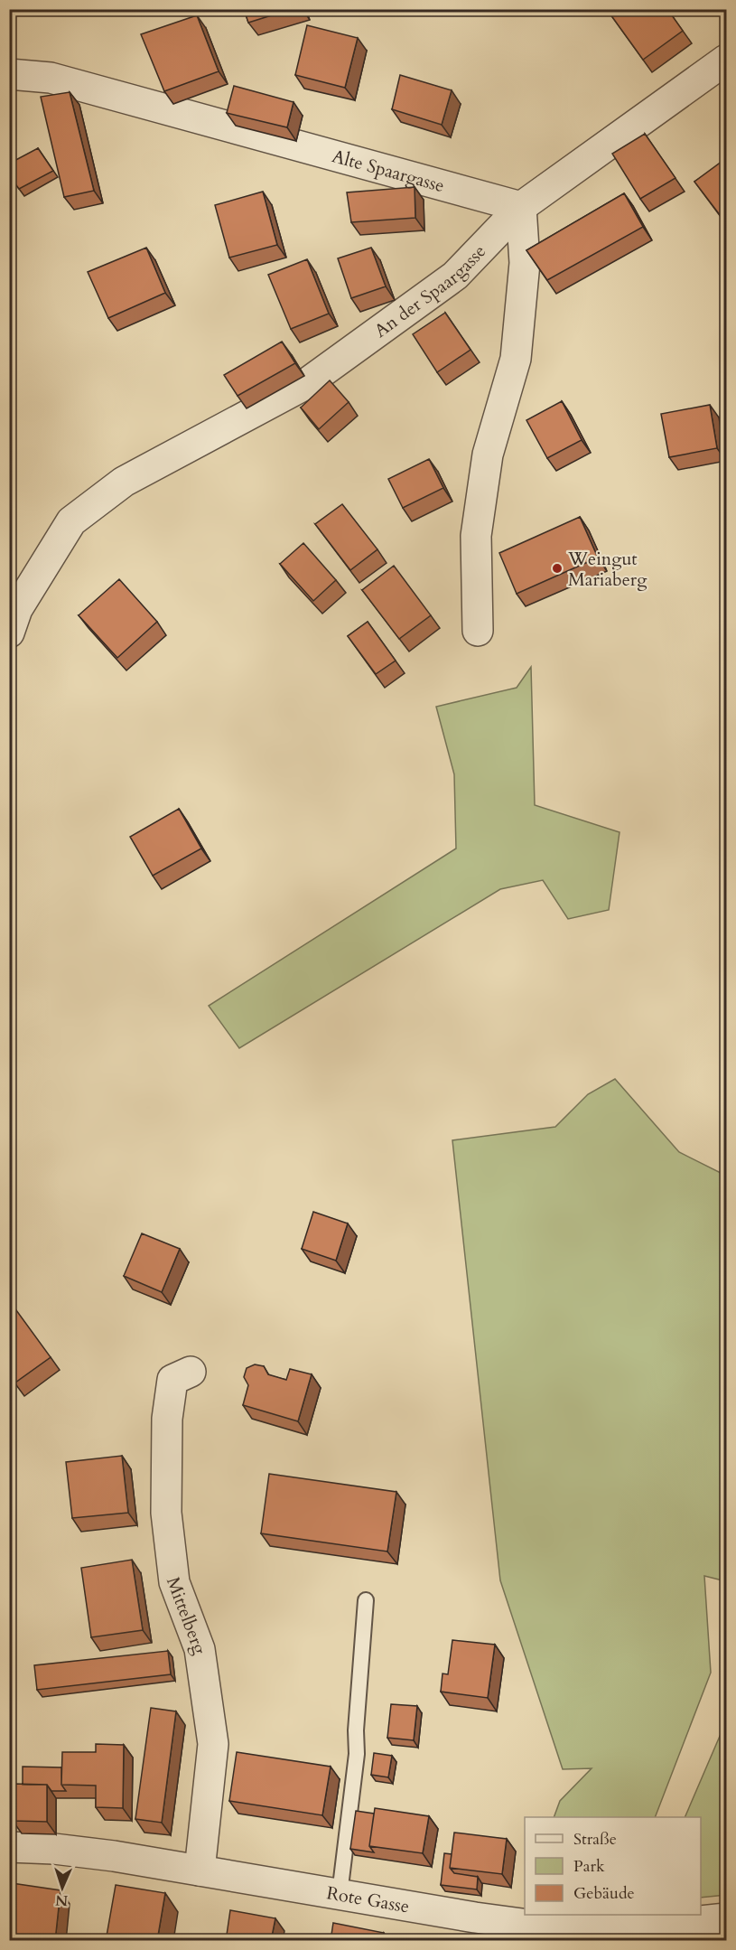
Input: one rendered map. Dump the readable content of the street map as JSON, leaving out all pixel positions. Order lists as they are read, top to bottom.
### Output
{
  "streets": {
    "street": [
      "Alte Spaargasse",
      "An der Spaargasse",
      "Mittelberg",
      "Rote Gasse"
    ]
  },
  "crossings": [
    ["Alte Spaargasse", "An der Spaargasse"],
    ["Mittelberg", "Rote Gasse"]
  ],
  "places": ["Weingut Mariaberg"],
  "legend": ["Straße", "Park", "Gebäude"],
  "north": "bottom"
}
